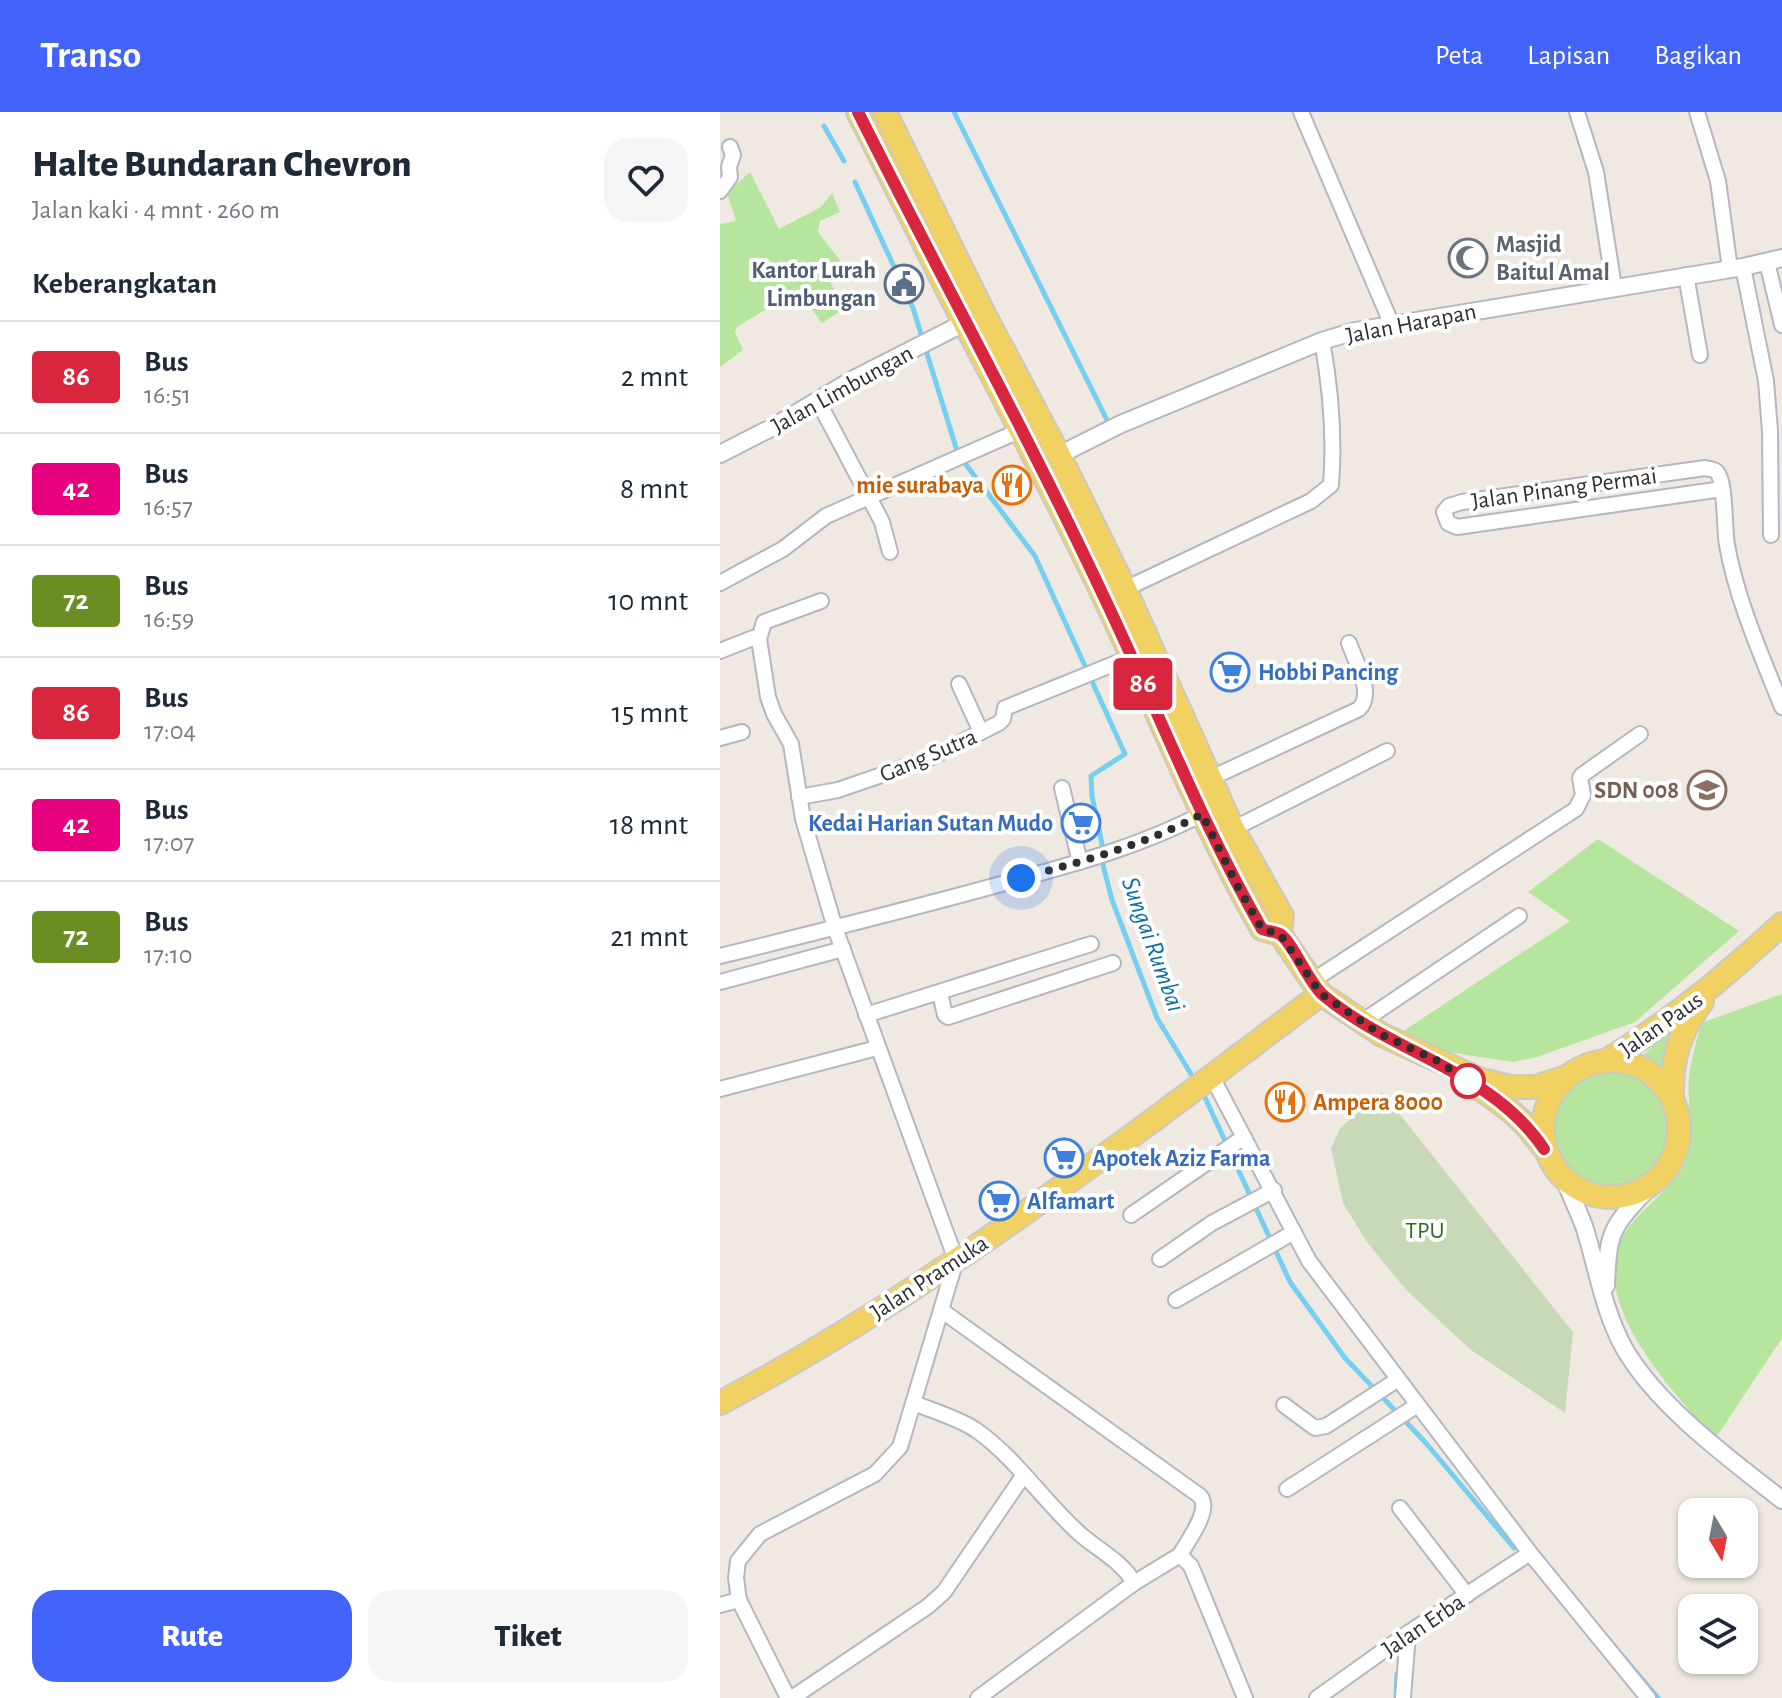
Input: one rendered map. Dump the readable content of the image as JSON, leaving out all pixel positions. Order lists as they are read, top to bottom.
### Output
{
  "streets": {
    "main road": ["Jalan Paus", "Jalan Pramuka"],
    "street": [
      "Jalan Harapan",
      "Jalan Limbungan",
      "Jalan Pinang Permai",
      "Gang Sutra",
      "Jalan Erba"
    ]
  },
  "water": ["Sungai Rumbai"],
  "parks": ["TPU"],
  "places": {
    "mosque": ["Masjid Baitul Amal"],
    "public building": ["Kantor Lurah Limbungan"],
    "restaurant": ["mie surabaya", "Ampera 8000"],
    "supermarket": [
      "Hobbi Pancing",
      "Kedai Harian Sutan Mudo",
      "Apotek Aziz Farma",
      "Alfamart"
    ],
    "school or university": ["SDN 008"]
  },
  "lines": ["bus line 86"],
  "north": "bottom",
  "page": {
    "header": "Transo",
    "nav": ["Peta", "Lapisan", "Bagikan"],
    "heading": [
      ["Halte Bundaran Chevron", "Jalan kaki · 4 mnt · 260 m"],
      "Keberangkatan"
    ],
    "on_map": "86",
    "list": [
      {
        "mark": "86",
        "name": "Bus",
        "note": "16:51",
        "value": "2 mnt"
      },
      {
        "mark": "42",
        "name": "Bus",
        "note": "16:57",
        "value": "8 mnt"
      },
      {
        "mark": "72",
        "name": "Bus",
        "note": "16:59",
        "value": "10 mnt"
      },
      {
        "mark": "86",
        "name": "Bus",
        "note": "17:04",
        "value": "15 mnt"
      },
      {
        "mark": "42",
        "name": "Bus",
        "note": "17:07",
        "value": "18 mnt"
      },
      {
        "mark": "72",
        "name": "Bus",
        "note": "17:10",
        "value": "21 mnt"
      }
    ],
    "buttons": ["Rute", "Tiket"]
  }
}
